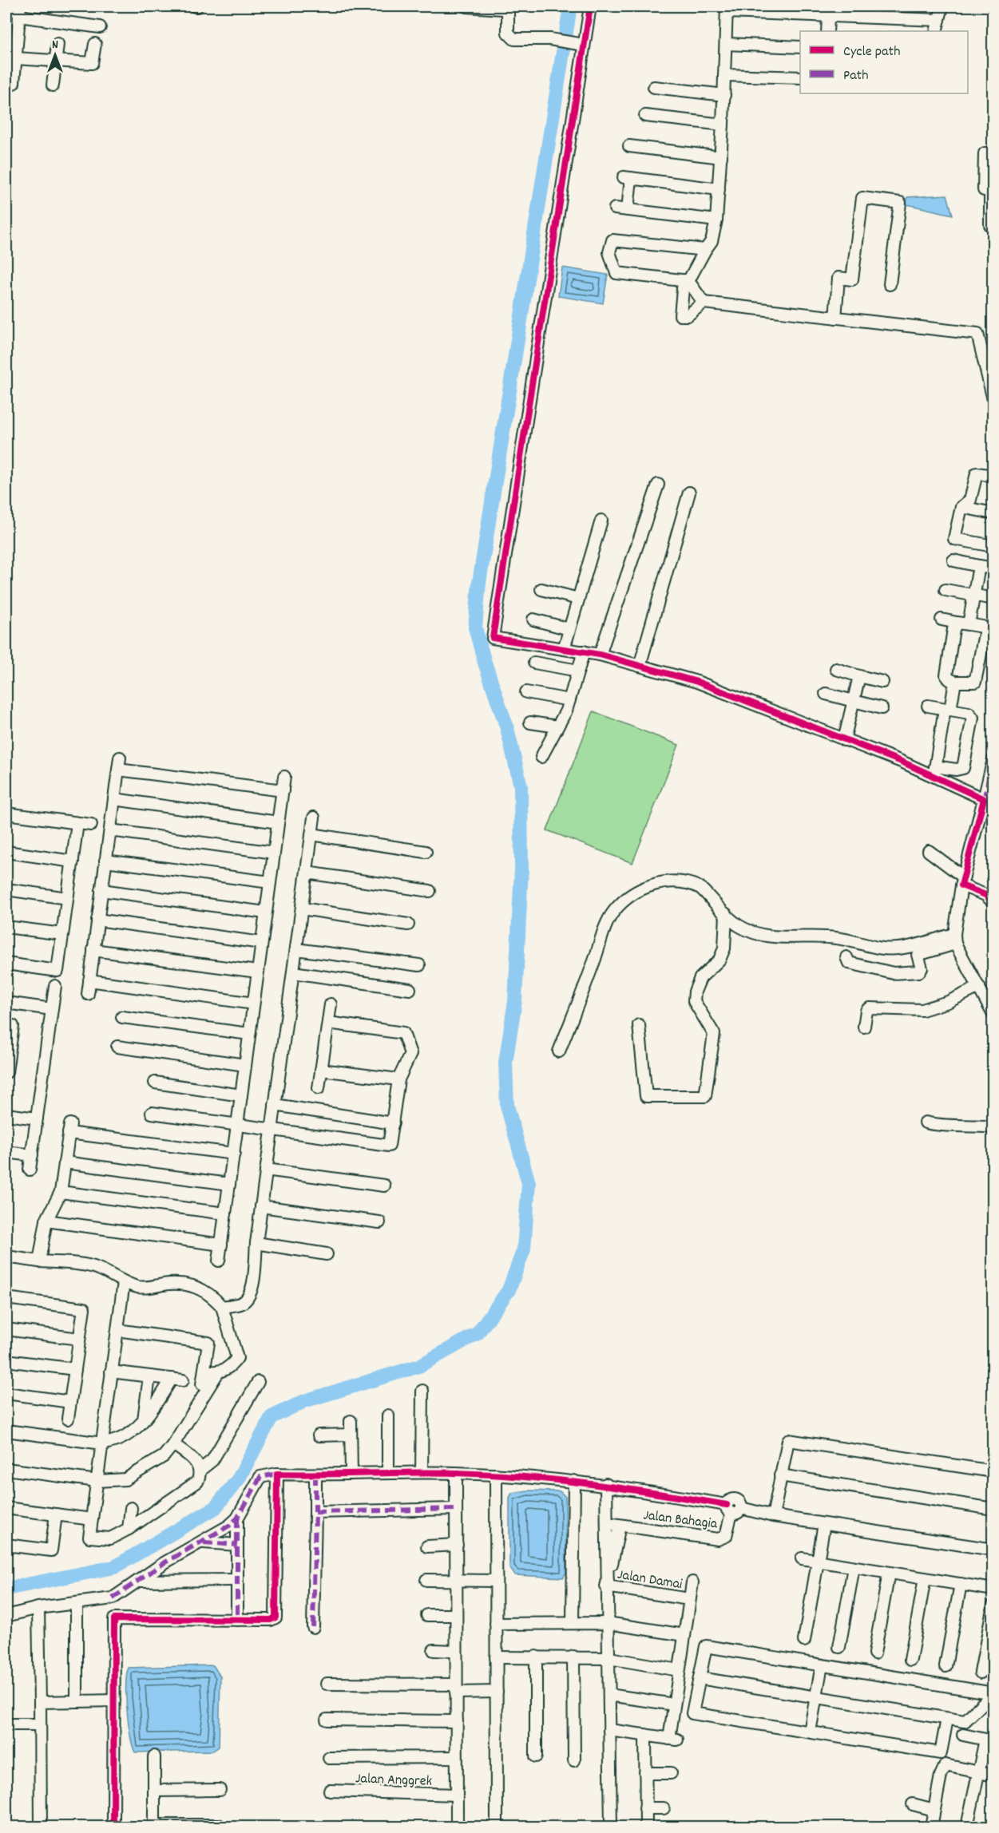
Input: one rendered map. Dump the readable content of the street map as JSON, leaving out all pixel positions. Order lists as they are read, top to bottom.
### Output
{
  "streets": {
    "street": ["Jalan Bahagia", "Jalan Damai", "Jalan Anggrek"]
  },
  "legend": ["Cycle path", "Path"],
  "north": "top"
}
